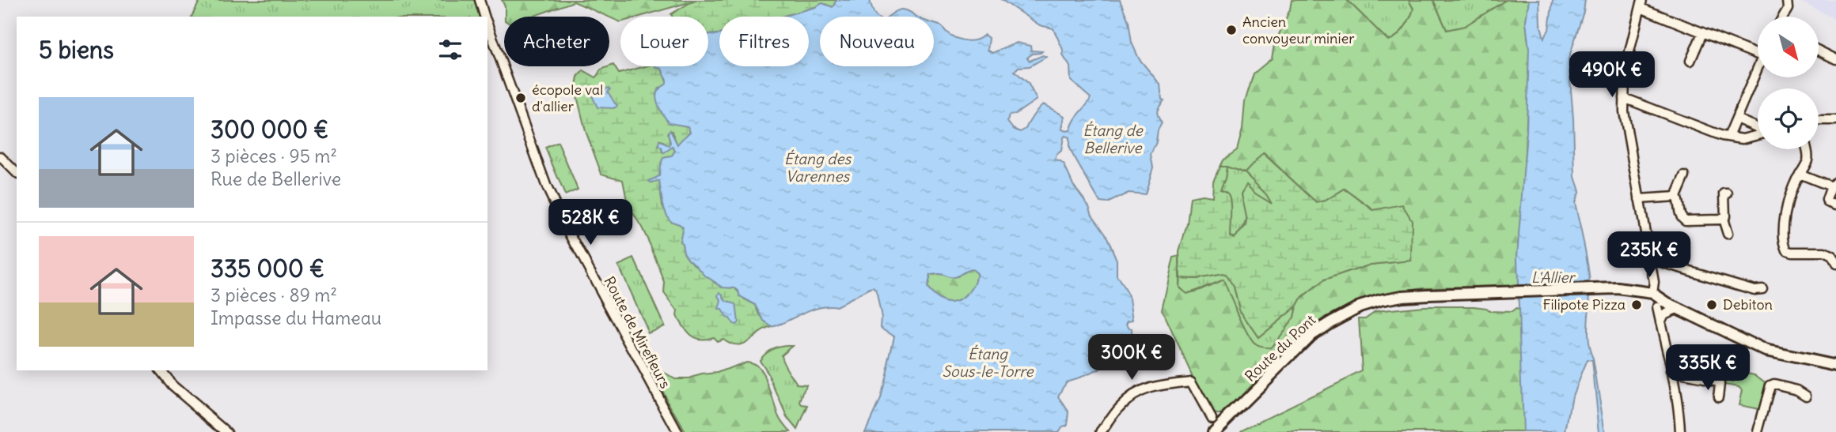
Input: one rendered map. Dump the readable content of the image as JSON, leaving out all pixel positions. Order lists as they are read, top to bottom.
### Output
{
  "streets": {
    "main road": ["Route du Pont"],
    "street": ["Route de Mirefleurs"]
  },
  "water": [
    "Étang de Bellerive",
    "Étang des Varennes",
    "L'Allier",
    "Étang Sous-le-Torre"
  ],
  "places": [
    "Ancien convoyeur minier",
    "écopole val d'allier",
    "Filipote Pizza",
    "Debiton"
  ],
  "north": "bottom right",
  "page": {
    "chip": [
      "Acheter",
      "Louer",
      "Filtres",
      "Nouveau"
    ],
    "heading": "5 biens",
    "price": [
      "490K €",
      "528K €",
      "235K €",
      "300K €",
      "335K €"
    ],
    "list": [
      {
        "name": "300 000 €",
        "note": "3 pièces · 95 m² · Rue de Bellerive"
      },
      {
        "name": "335 000 €",
        "note": "3 pièces · 89 m² · Impasse du Hameau"
      }
    ]
  }
}
